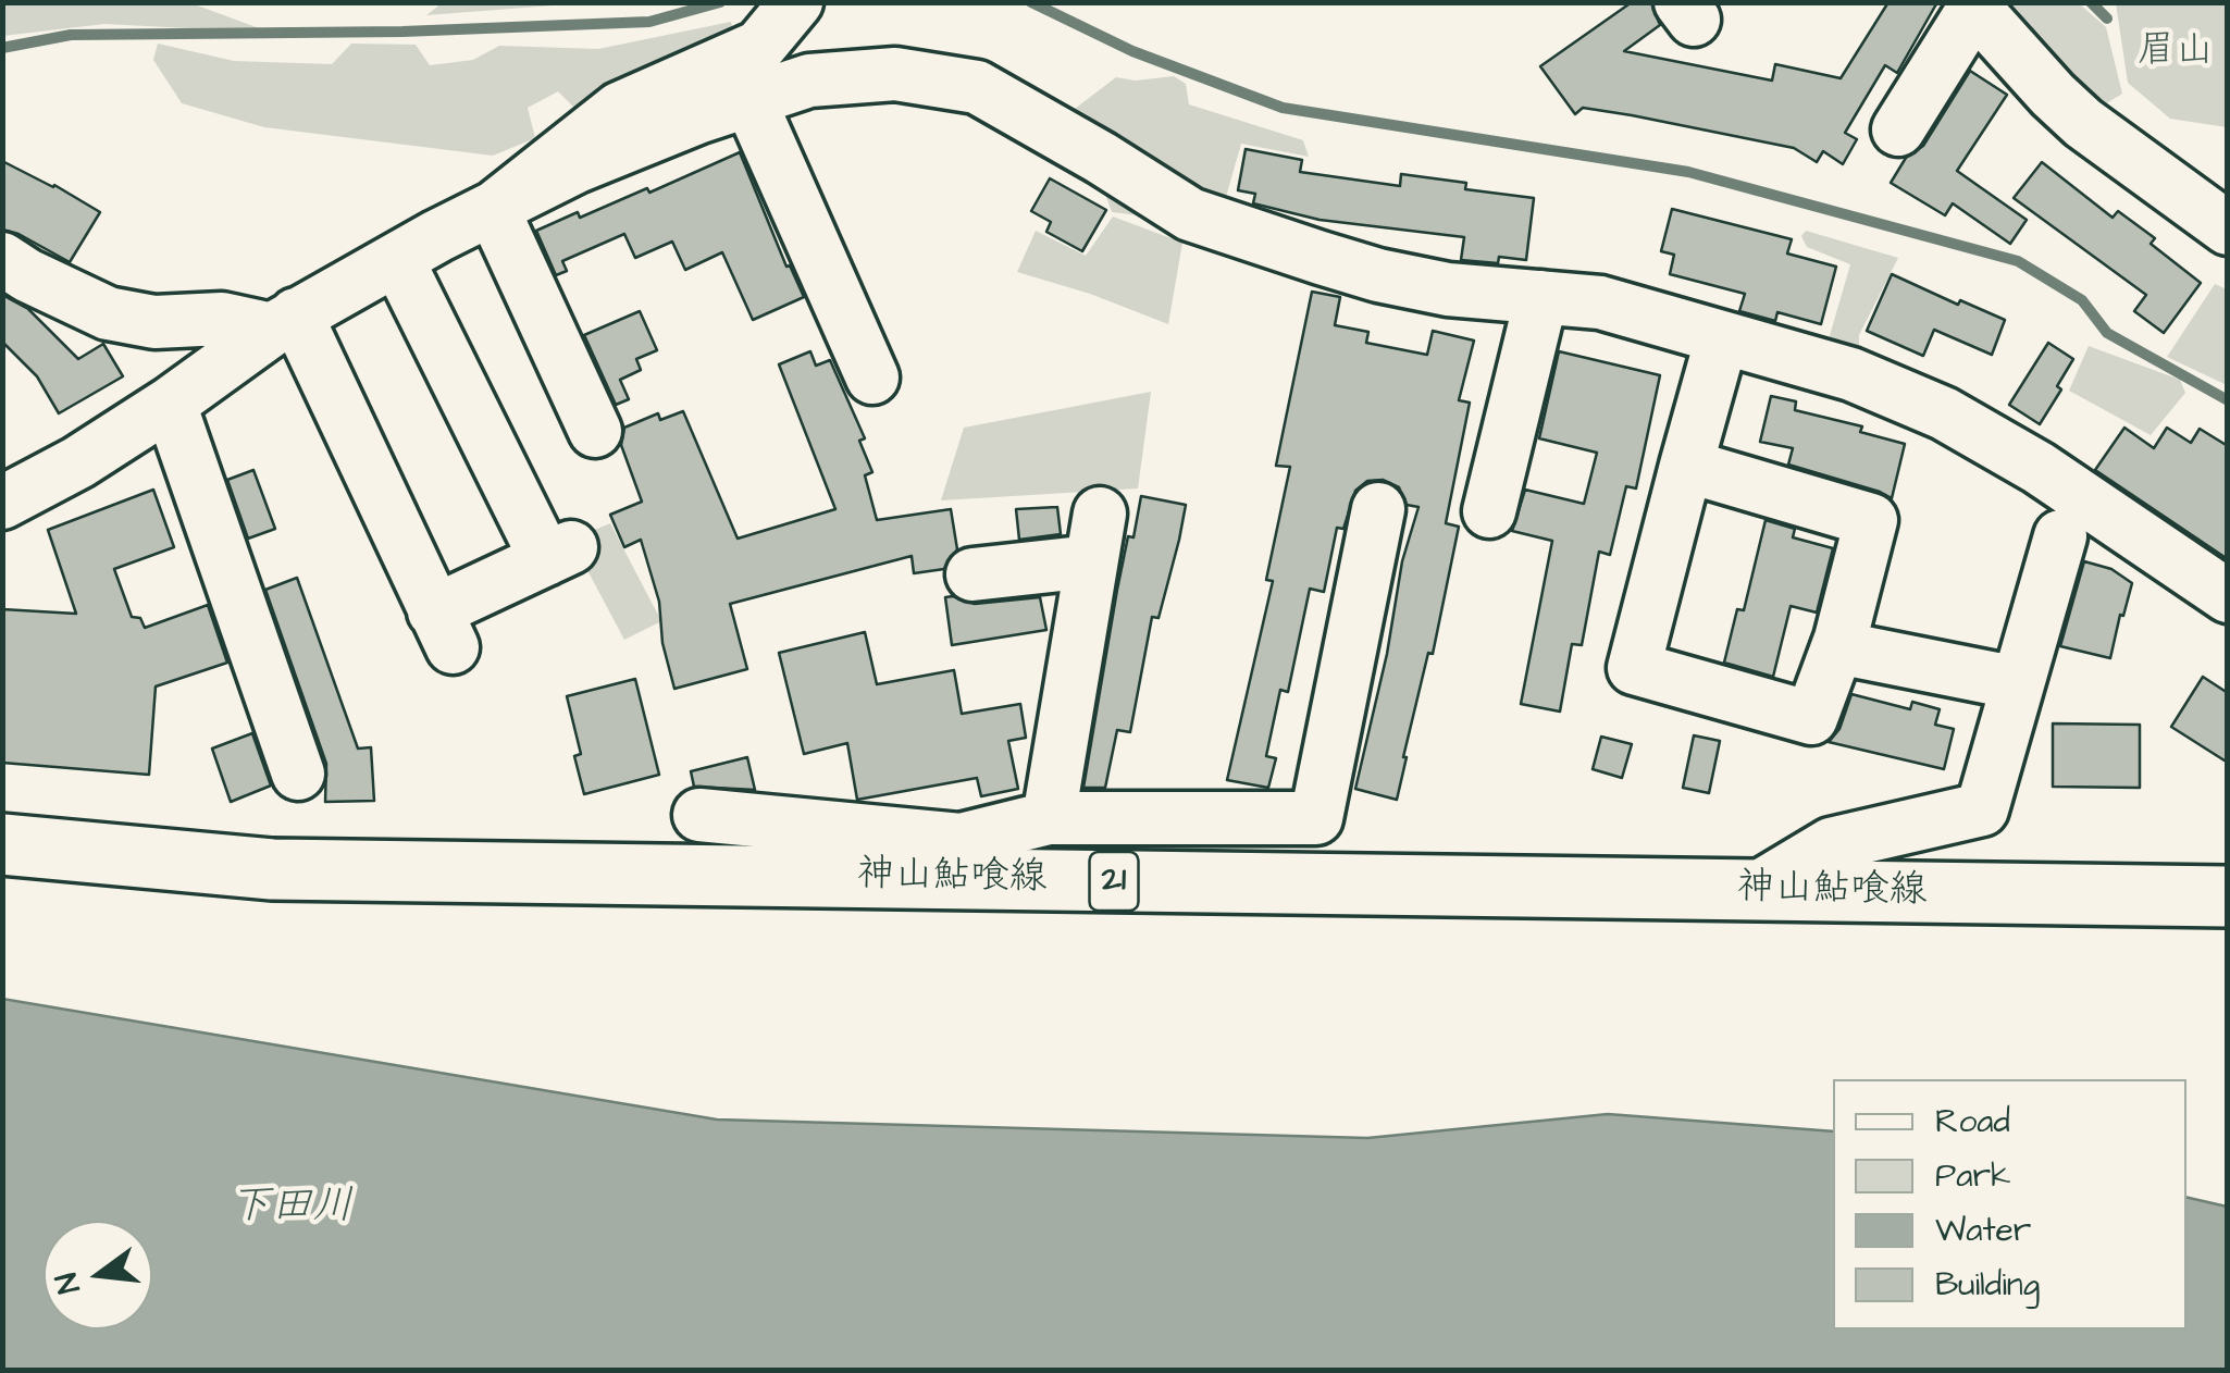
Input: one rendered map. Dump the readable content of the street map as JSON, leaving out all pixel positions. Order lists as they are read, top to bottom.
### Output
{
  "streets": {
    "main road": ["神山鮎喰線", "21"]
  },
  "water": ["下田川"],
  "parks": ["眉山"],
  "legend": [
    "Road",
    "Park",
    "Water",
    "Building"
  ],
  "north": "left"
}
